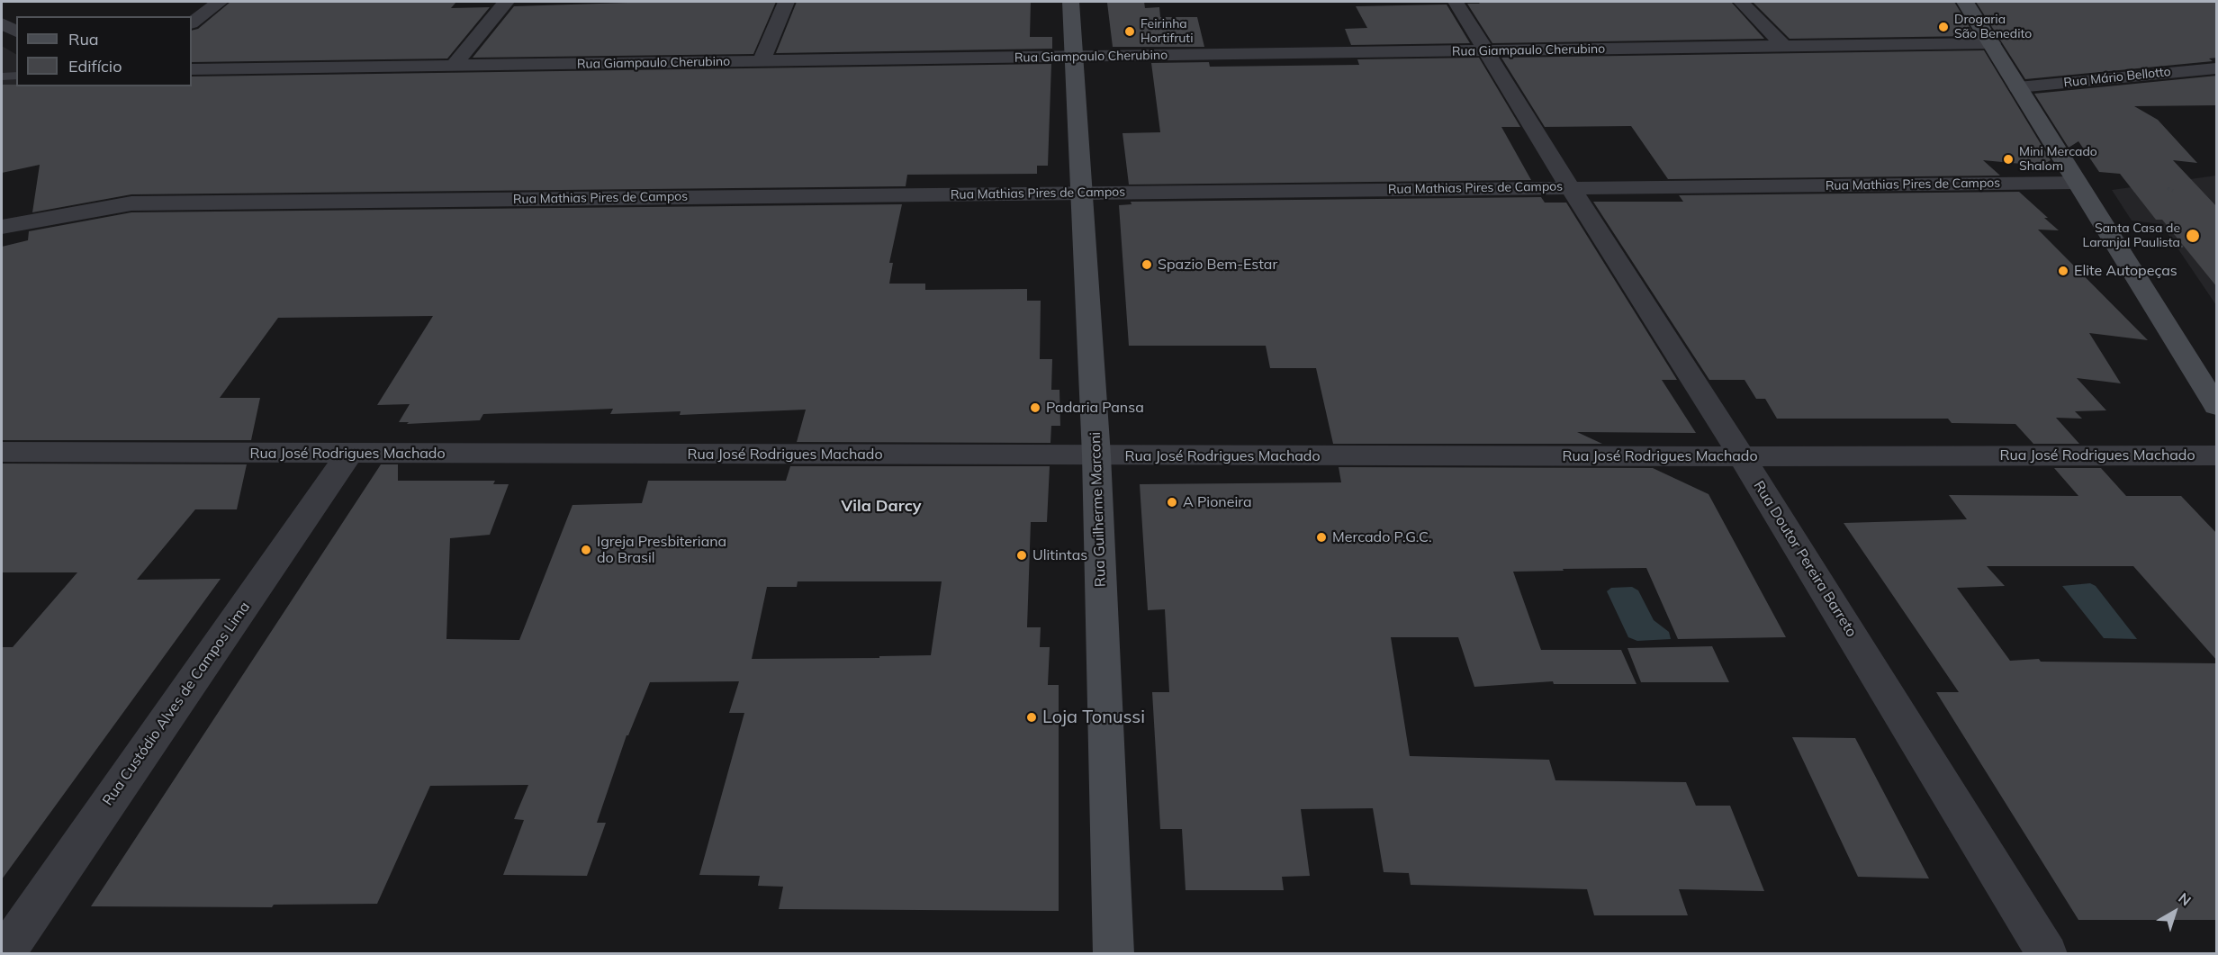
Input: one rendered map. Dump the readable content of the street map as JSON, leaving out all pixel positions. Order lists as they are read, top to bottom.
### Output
{
  "streets": {
    "main road": ["Rua Guilherme Marconi"],
    "street": [
      "Rua Giampaulo Cherubino",
      "Rua Mário Bellotto",
      "Rua Mathias Pires de Campos",
      "Rua José Rodrigues Machado",
      "Rua Doutor Pereira Barreto",
      "Rua Custódio Alves de Campos Lima"
    ]
  },
  "crossings": [
    ["Rua Giampaulo Cherubino", "Rua Guilherme Marconi"],
    ["Rua Giampaulo Cherubino", "Rua Doutor Pereira Barreto"],
    ["Rua Mathias Pires de Campos", "Rua Guilherme Marconi"],
    ["Rua Mathias Pires de Campos", "Rua Doutor Pereira Barreto"],
    ["Rua José Rodrigues Machado", "Rua Guilherme Marconi"],
    ["Rua José Rodrigues Machado", "Rua Doutor Pereira Barreto"],
    ["Rua José Rodrigues Machado", "Rua Custódio Alves de Campos Lima"]
  ],
  "districts": ["Vila Darcy"],
  "places": [
    "Drogaria São Benedito",
    "Feirinha Hortifruti",
    "Mini Mercado Shalom",
    "Santa Casa de Laranjal Paulista",
    "Spazio Bem-Estar",
    "Elite Autopeças",
    "Padaria Pansa",
    "A Pioneira",
    "Mercado P.G.C.",
    "Igreja Presbiteriana do Brasil",
    "Ulitintas",
    "Loja Tonussi"
  ],
  "legend": ["Rua", "Edifício"],
  "north": "top right"
}
